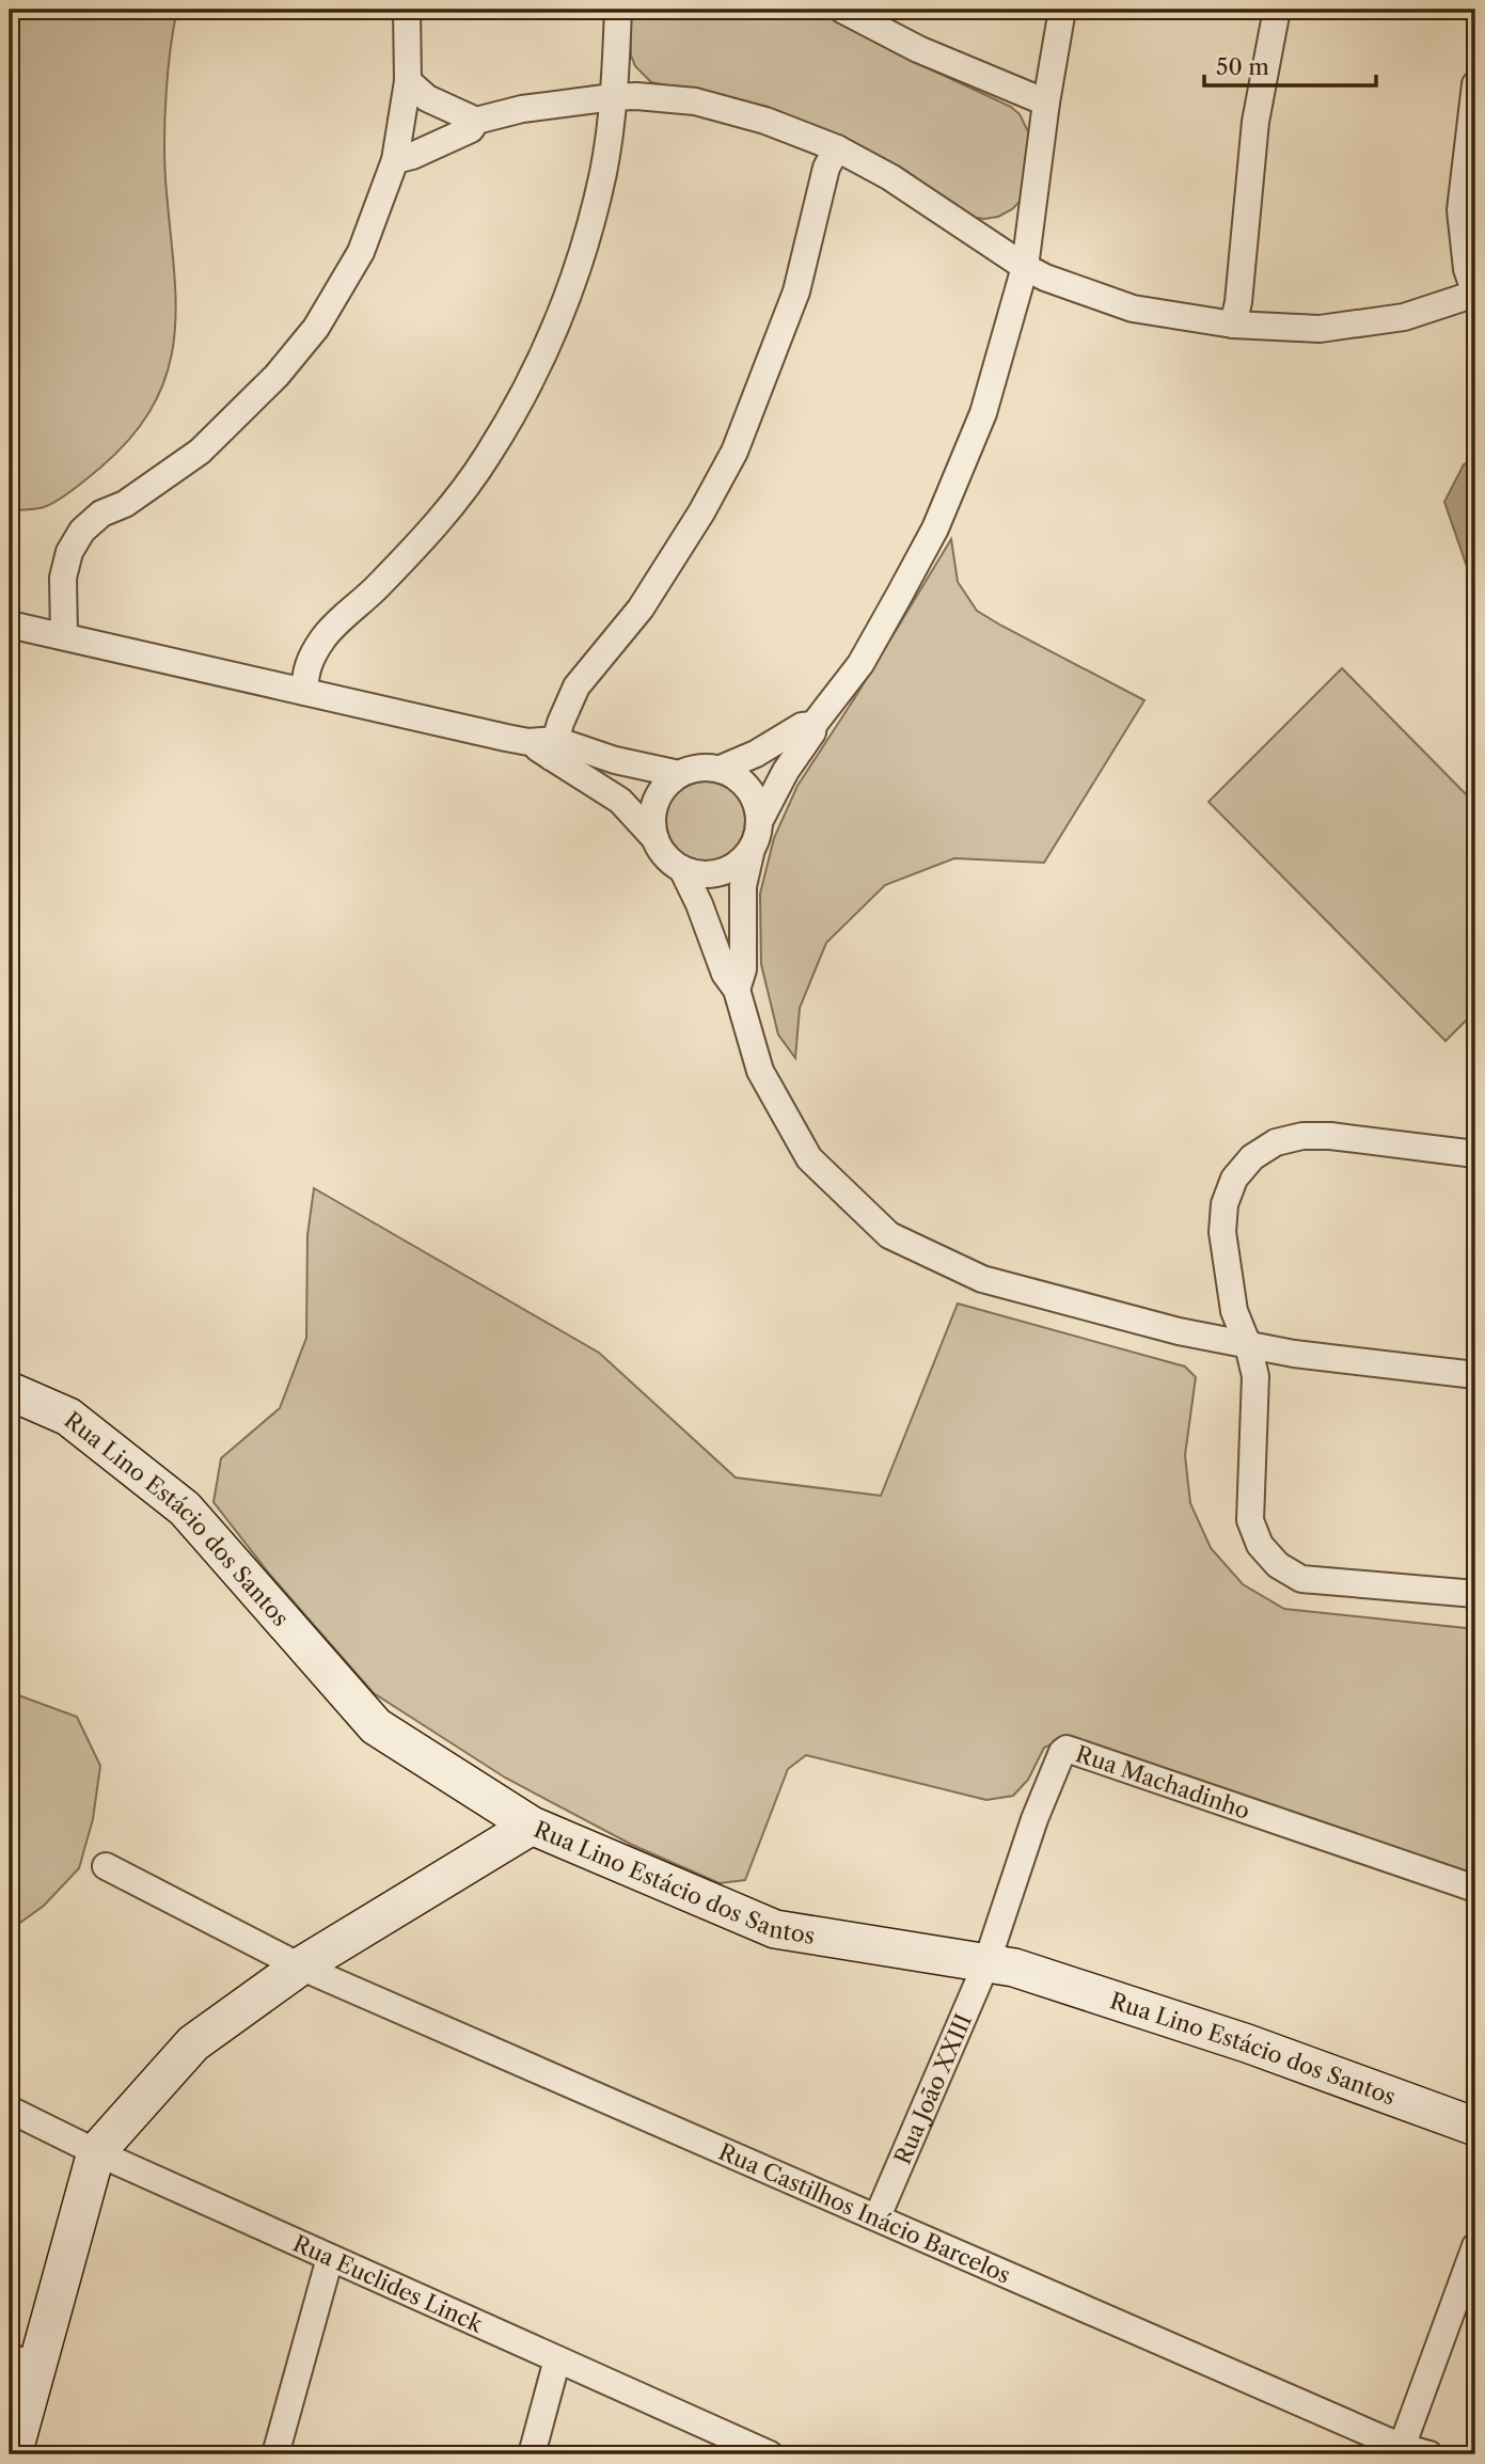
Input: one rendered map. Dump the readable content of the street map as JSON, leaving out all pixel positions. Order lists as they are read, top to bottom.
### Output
{
  "streets": {
    "main road": ["Rua Lino Estácio dos Santos"],
    "street": [
      "Rua Machadinho",
      "Rua João XXIII",
      "Rua Castilhos Inácio Barcelos",
      "Rua Euclides Linck"
    ]
  },
  "crossings": [
    ["Rua Lino Estácio dos Santos", "Rua Machadinho"],
    ["Rua Lino Estácio dos Santos", "Rua João XXIII"],
    ["Rua Machadinho", "Rua João XXIII"],
    ["Rua João XXIII", "Rua Castilhos Inácio Barcelos"]
  ],
  "scale_bar": "50 m"
}
